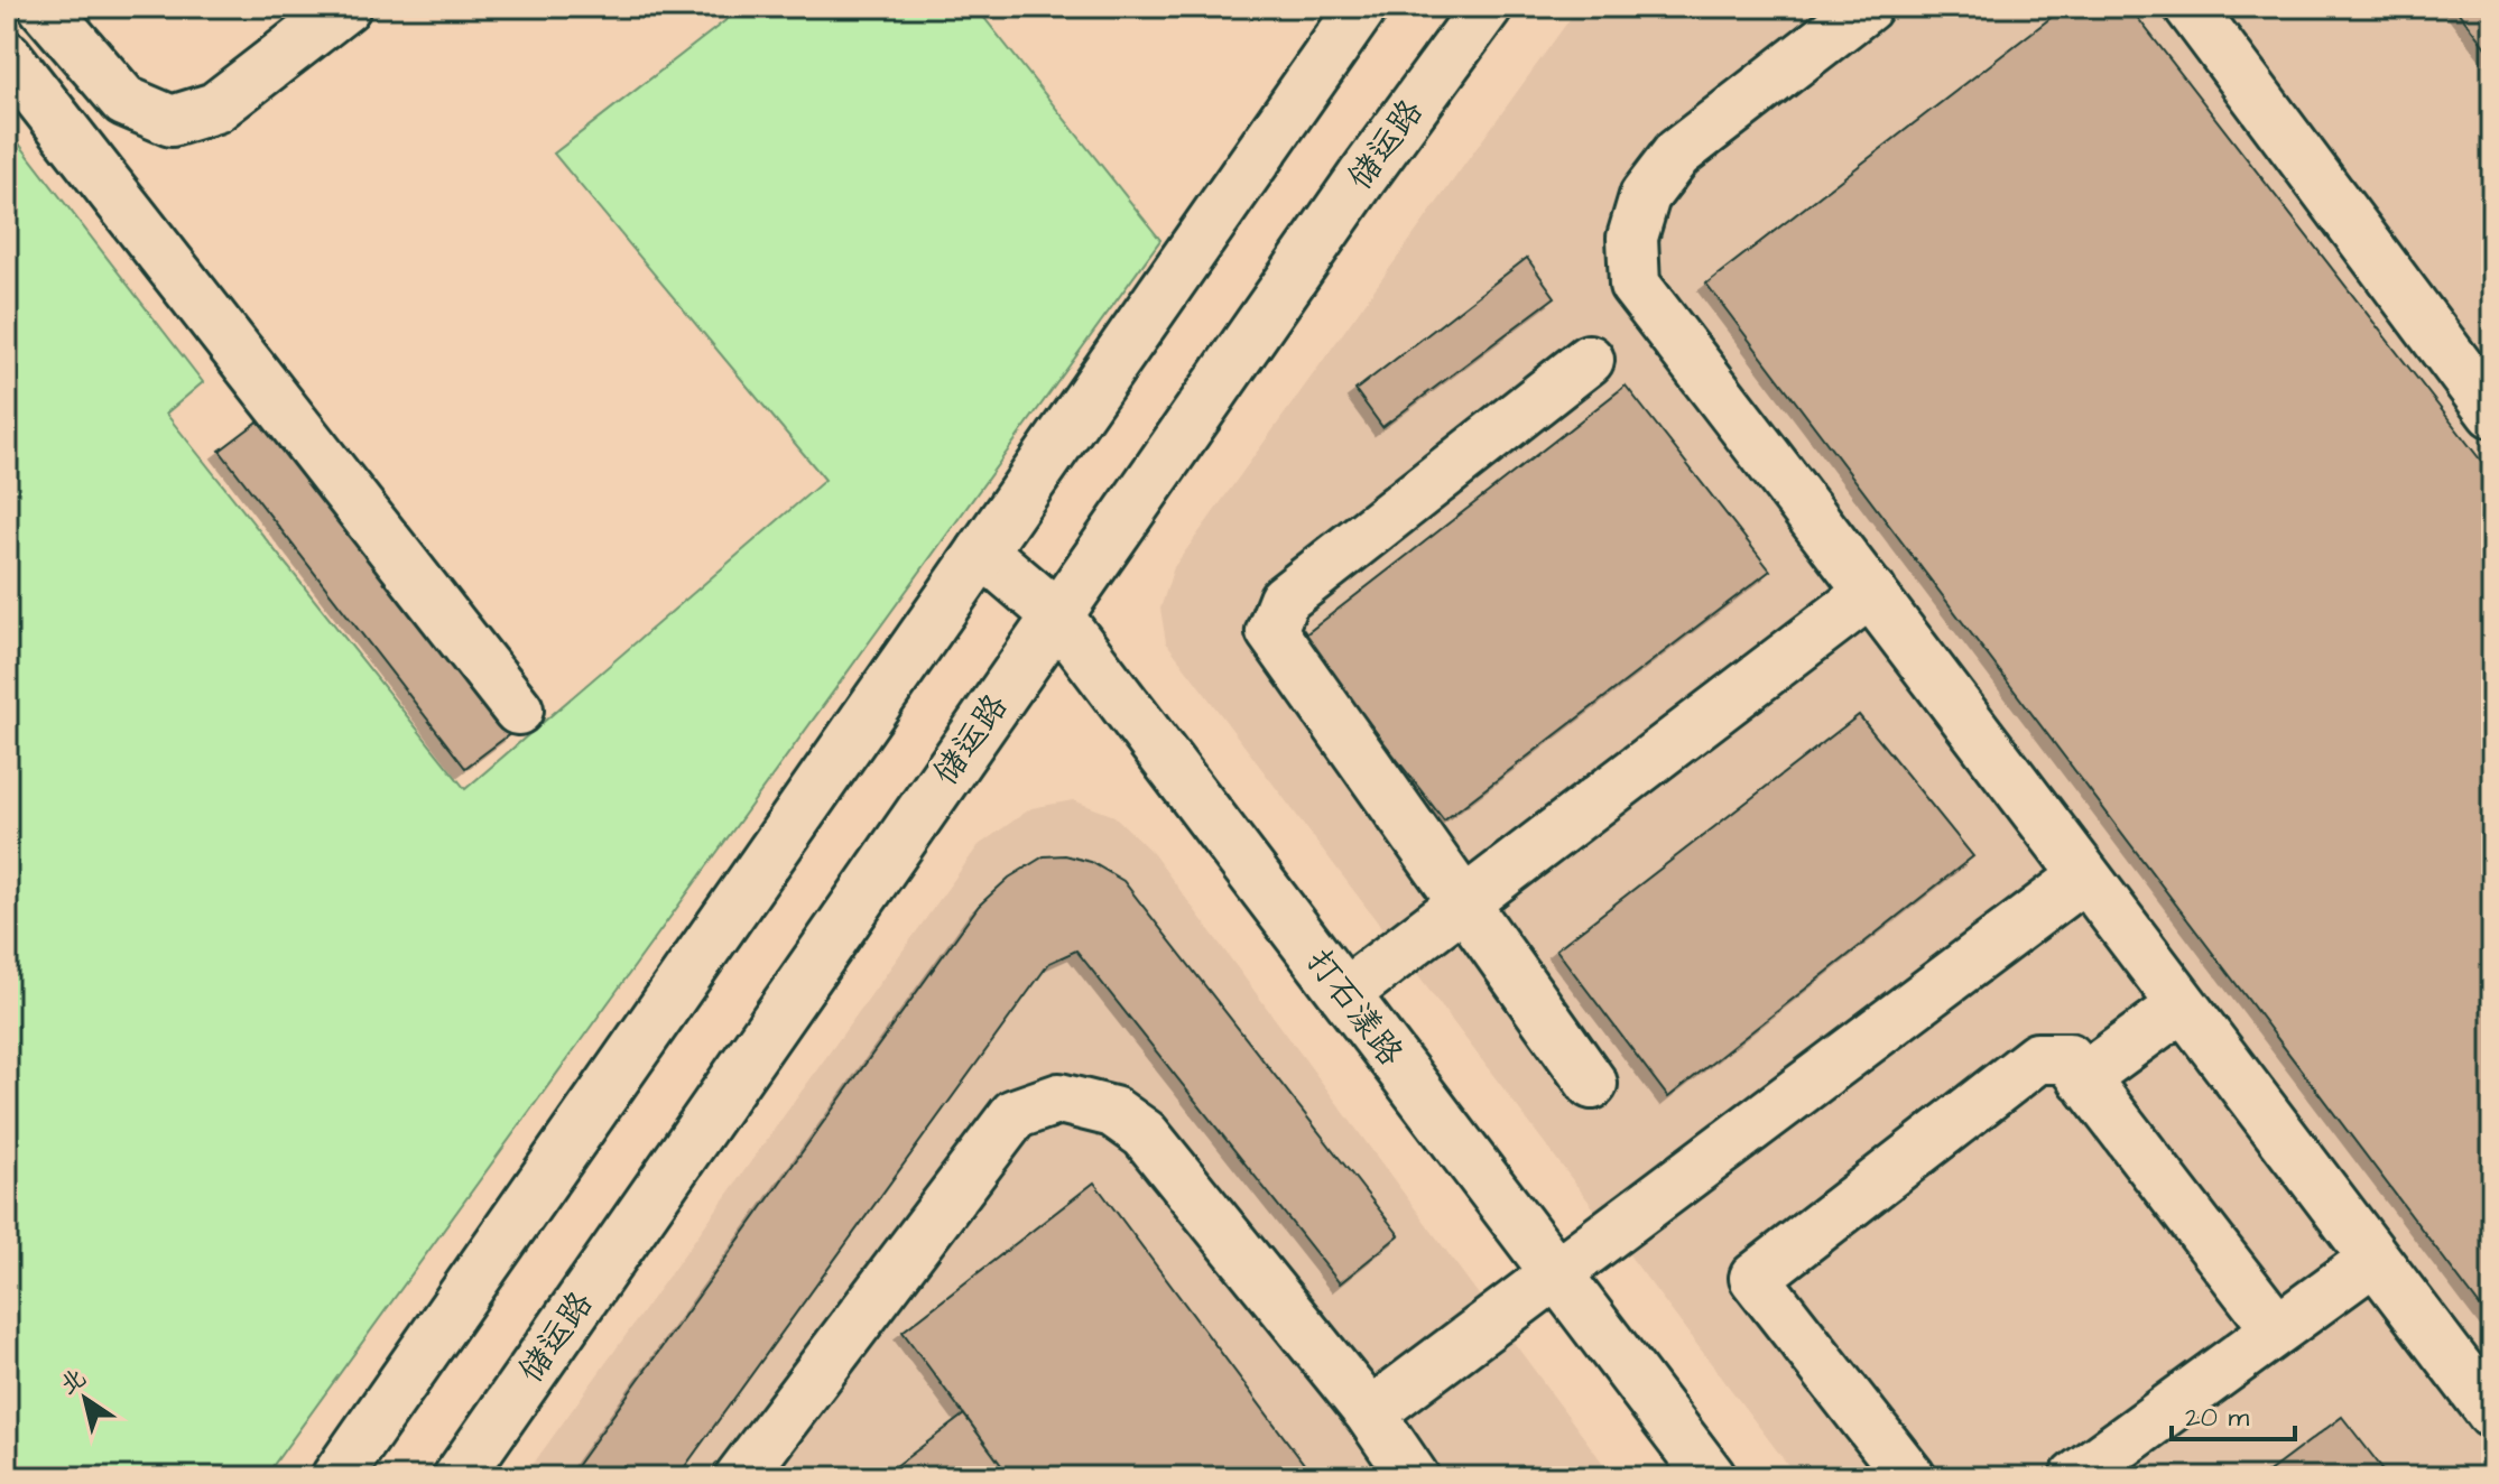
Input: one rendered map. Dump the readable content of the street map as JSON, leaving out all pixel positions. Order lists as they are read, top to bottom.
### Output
{
  "streets": {
    "street": ["储运路", "打石漾路"]
  },
  "crossings": [
    ["储运路", "打石漾路"]
  ],
  "scale_bar": "20 m",
  "north": "top left"
}
